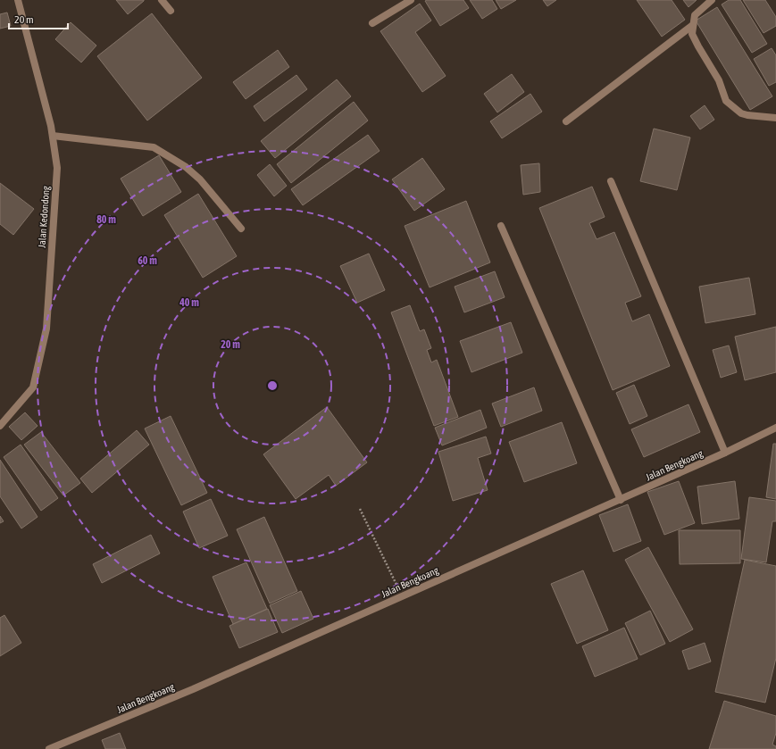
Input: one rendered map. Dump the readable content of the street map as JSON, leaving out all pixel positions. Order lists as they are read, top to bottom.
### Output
{
  "streets": {
    "street": ["Jalan Kedondong", "Jalan Bengkoang"]
  },
  "scale_bar": "20 m",
  "rings": [
    "80 m",
    "60 m",
    "40 m",
    "20 m"
  ]
}
